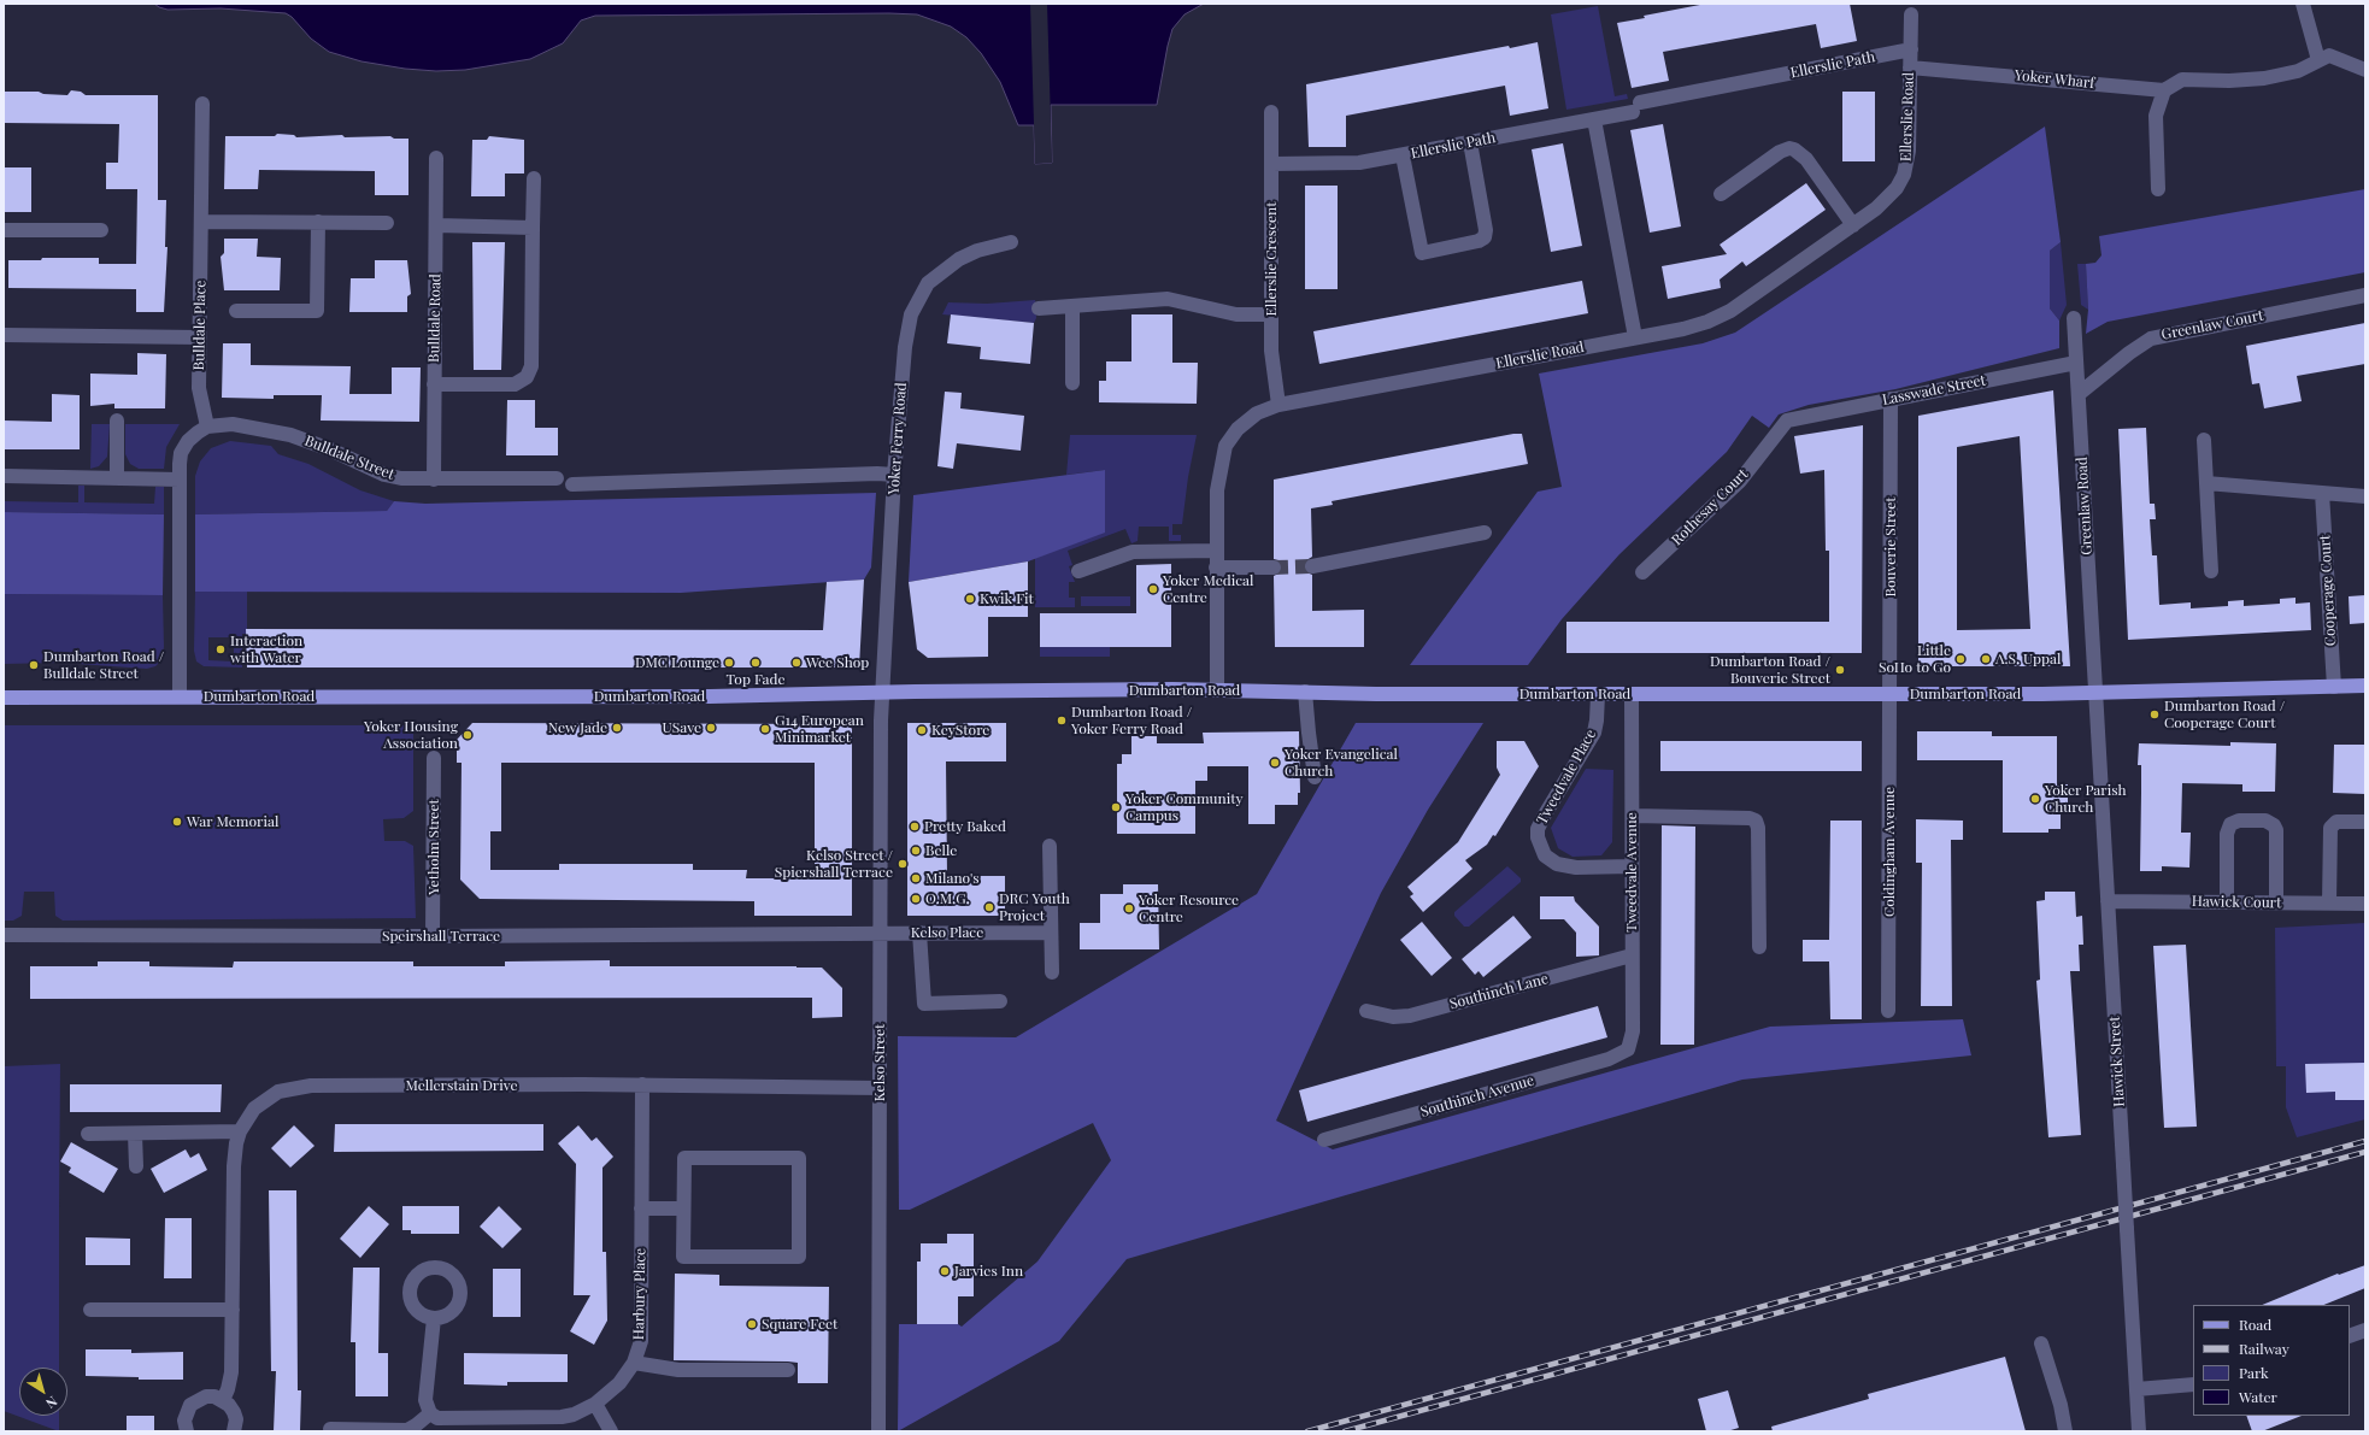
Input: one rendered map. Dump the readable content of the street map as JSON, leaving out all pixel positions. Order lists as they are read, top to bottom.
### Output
{
  "streets": {
    "main road": ["Dumbarton Road"],
    "street": [
      "Ellerslie Path",
      "Yoker Wharf",
      "Ellerslie Road",
      "Ellerslie Crescent",
      "Bulldale Road",
      "Bulldale Place",
      "Greenlaw Court",
      "Lasswade Street",
      "Yoker Ferry Road",
      "Bulldale Street",
      "Greenlaw Road",
      "Rothesay Court",
      "Bouverie Street",
      "Cooperage Court",
      "Tweedvale Place",
      "Yetholm Street",
      "Coldingham Avenue",
      "Tweedvale Avenue",
      "Hawick Court",
      "Kelso Place",
      "Speirshall Terrace",
      "Southinch Lane",
      "Hawick Street",
      "Kelso Street",
      "Mellerstain Drive",
      "Southinch Avenue",
      "Harbury Place"
    ]
  },
  "crossings": [
    ["Ellerslie Path", "Ellerslie Road"],
    ["Ellerslie Path", "Ellerslie Crescent"],
    ["Yoker Wharf", "Ellerslie Road"],
    ["Ellerslie Road", "Ellerslie Crescent"],
    ["Ellerslie Road", "Dumbarton Road"],
    ["Bulldale Road", "Bulldale Street"],
    ["Bulldale Place", "Bulldale Street"],
    ["Greenlaw Court", "Greenlaw Road"],
    ["Lasswade Street", "Greenlaw Road"],
    ["Lasswade Street", "Rothesay Court"],
    ["Lasswade Street", "Bouverie Street"],
    ["Yoker Ferry Road", "Dumbarton Road"],
    ["Yoker Ferry Road", "Kelso Street"],
    ["Greenlaw Road", "Dumbarton Road"],
    ["Greenlaw Road", "Hawick Street"],
    ["Bouverie Street", "Dumbarton Road"],
    ["Bouverie Street", "Coldingham Avenue"],
    ["Cooperage Court", "Dumbarton Road"],
    ["Dumbarton Road", "Tweedvale Place"],
    ["Dumbarton Road", "Coldingham Avenue"],
    ["Dumbarton Road", "Tweedvale Avenue"],
    ["Dumbarton Road", "Hawick Street"],
    ["Dumbarton Road", "Kelso Street"],
    ["Tweedvale Place", "Tweedvale Avenue"],
    ["Yetholm Street", "Speirshall Terrace"],
    ["Tweedvale Avenue", "Southinch Lane"],
    ["Tweedvale Avenue", "Southinch Avenue"],
    ["Hawick Court", "Hawick Street"],
    ["Kelso Place", "Speirshall Terrace"],
    ["Kelso Place", "Kelso Street"],
    ["Speirshall Terrace", "Kelso Street"],
    ["Kelso Street", "Mellerstain Drive"],
    ["Mellerstain Drive", "Harbury Place"]
  ],
  "places": [
    "Yoker Medical Centre",
    "Kwik Fit",
    "Interaction with Water",
    "Little SoHo to Go",
    "A.S. Uppal",
    "DMC Lounge",
    "Top Fade",
    "Wee Shop",
    "Dumbarton Road / Bulldale Street",
    "Dumbarton Road / Bouverie Street",
    "Dumbarton Road / Cooperage Court",
    "Dumbarton Road / Yoker Ferry Road",
    "New Jade",
    "USave",
    "G14 European Minimarket",
    "KeyStore",
    "Yoker Housing Association",
    "Yoker Evangelical Church",
    "Yoker Parish Church",
    "Yoker Community Campus",
    "War Memorial",
    "Pretty Baked",
    "Belle",
    "Kelso Street / Spiershall Terrace",
    "Milano's",
    "O.M.G.",
    "DRC Youth Project",
    "Yoker Resource Centre",
    "Jarvies Inn",
    "Square Feet"
  ],
  "legend": [
    "Road",
    "Railway",
    "Park",
    "Water"
  ],
  "north": "bottom right"
}
